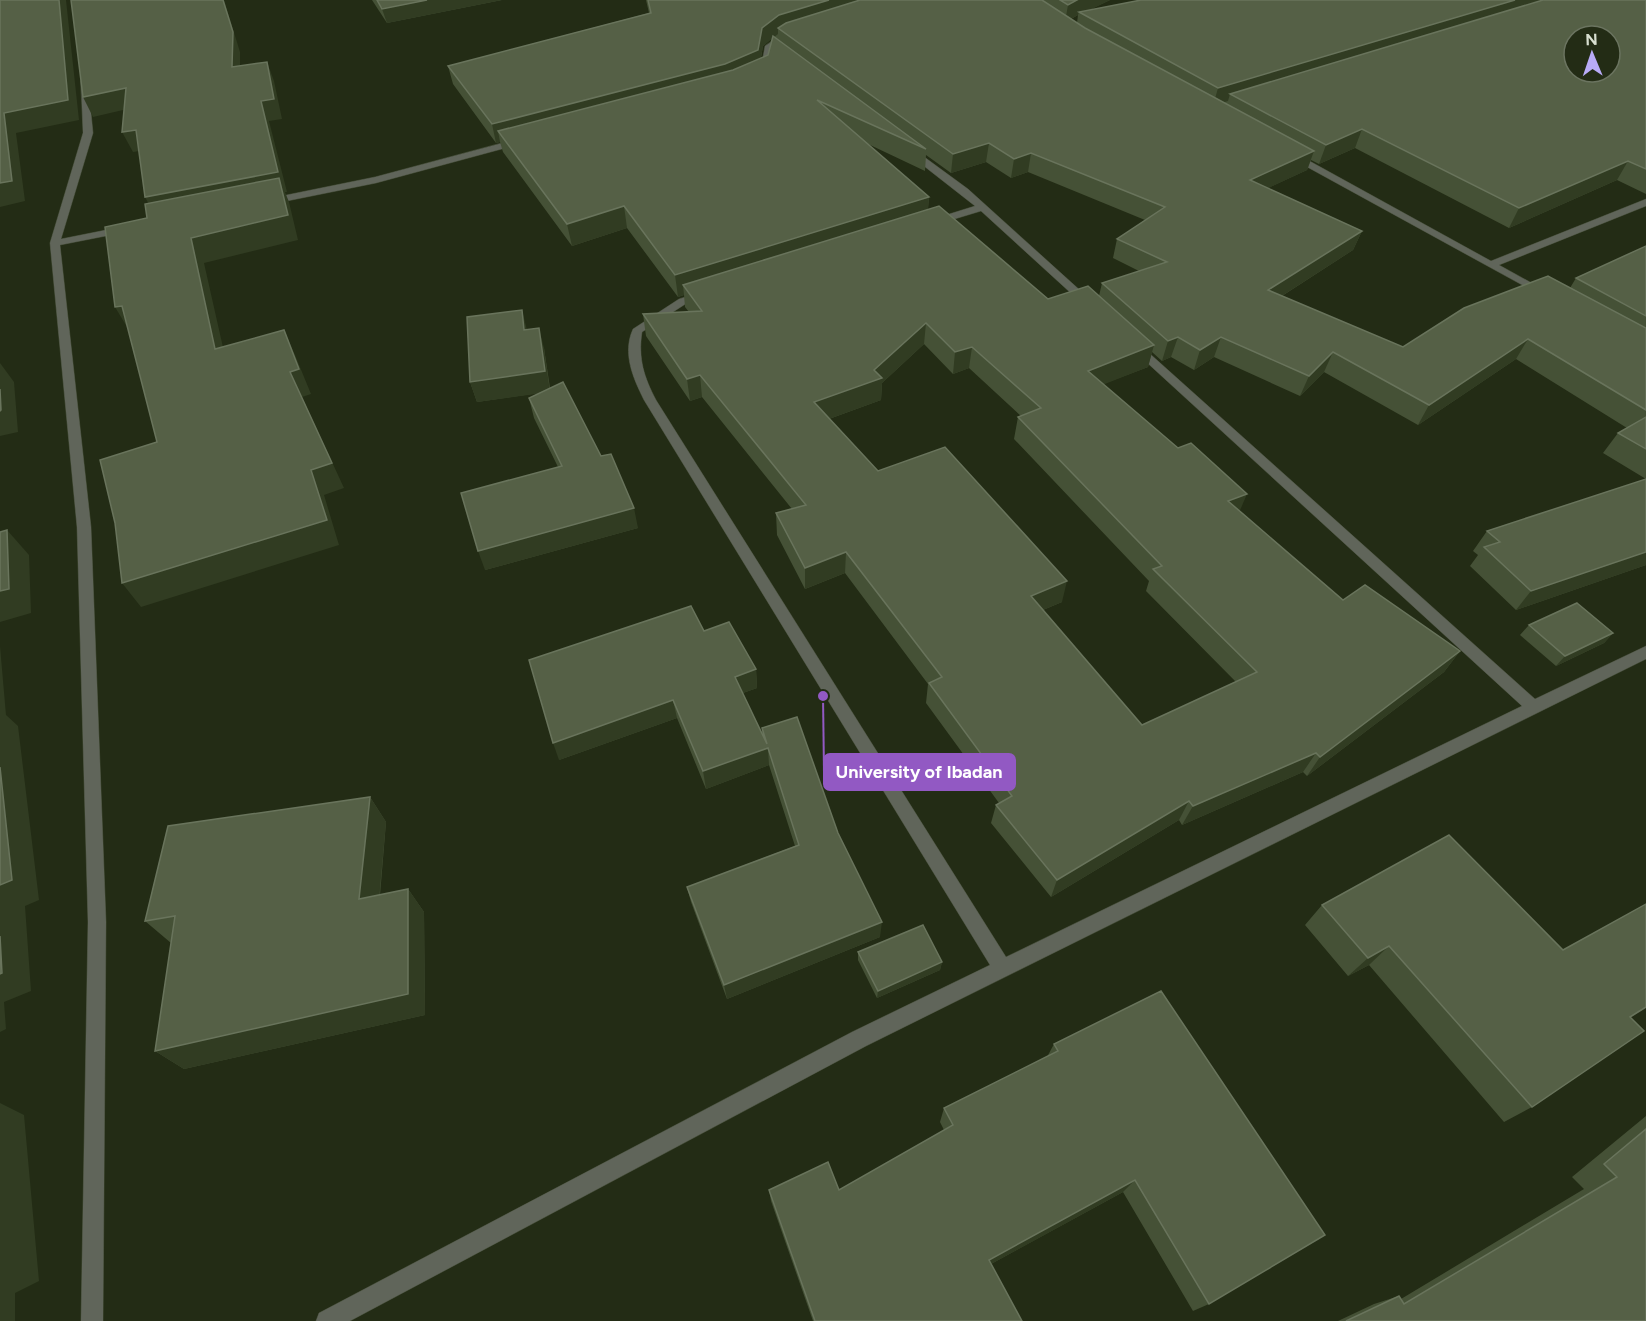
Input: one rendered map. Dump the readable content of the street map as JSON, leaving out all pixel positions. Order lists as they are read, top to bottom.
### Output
{
  "places": ["University of Ibadan"],
  "north": "top"
}
